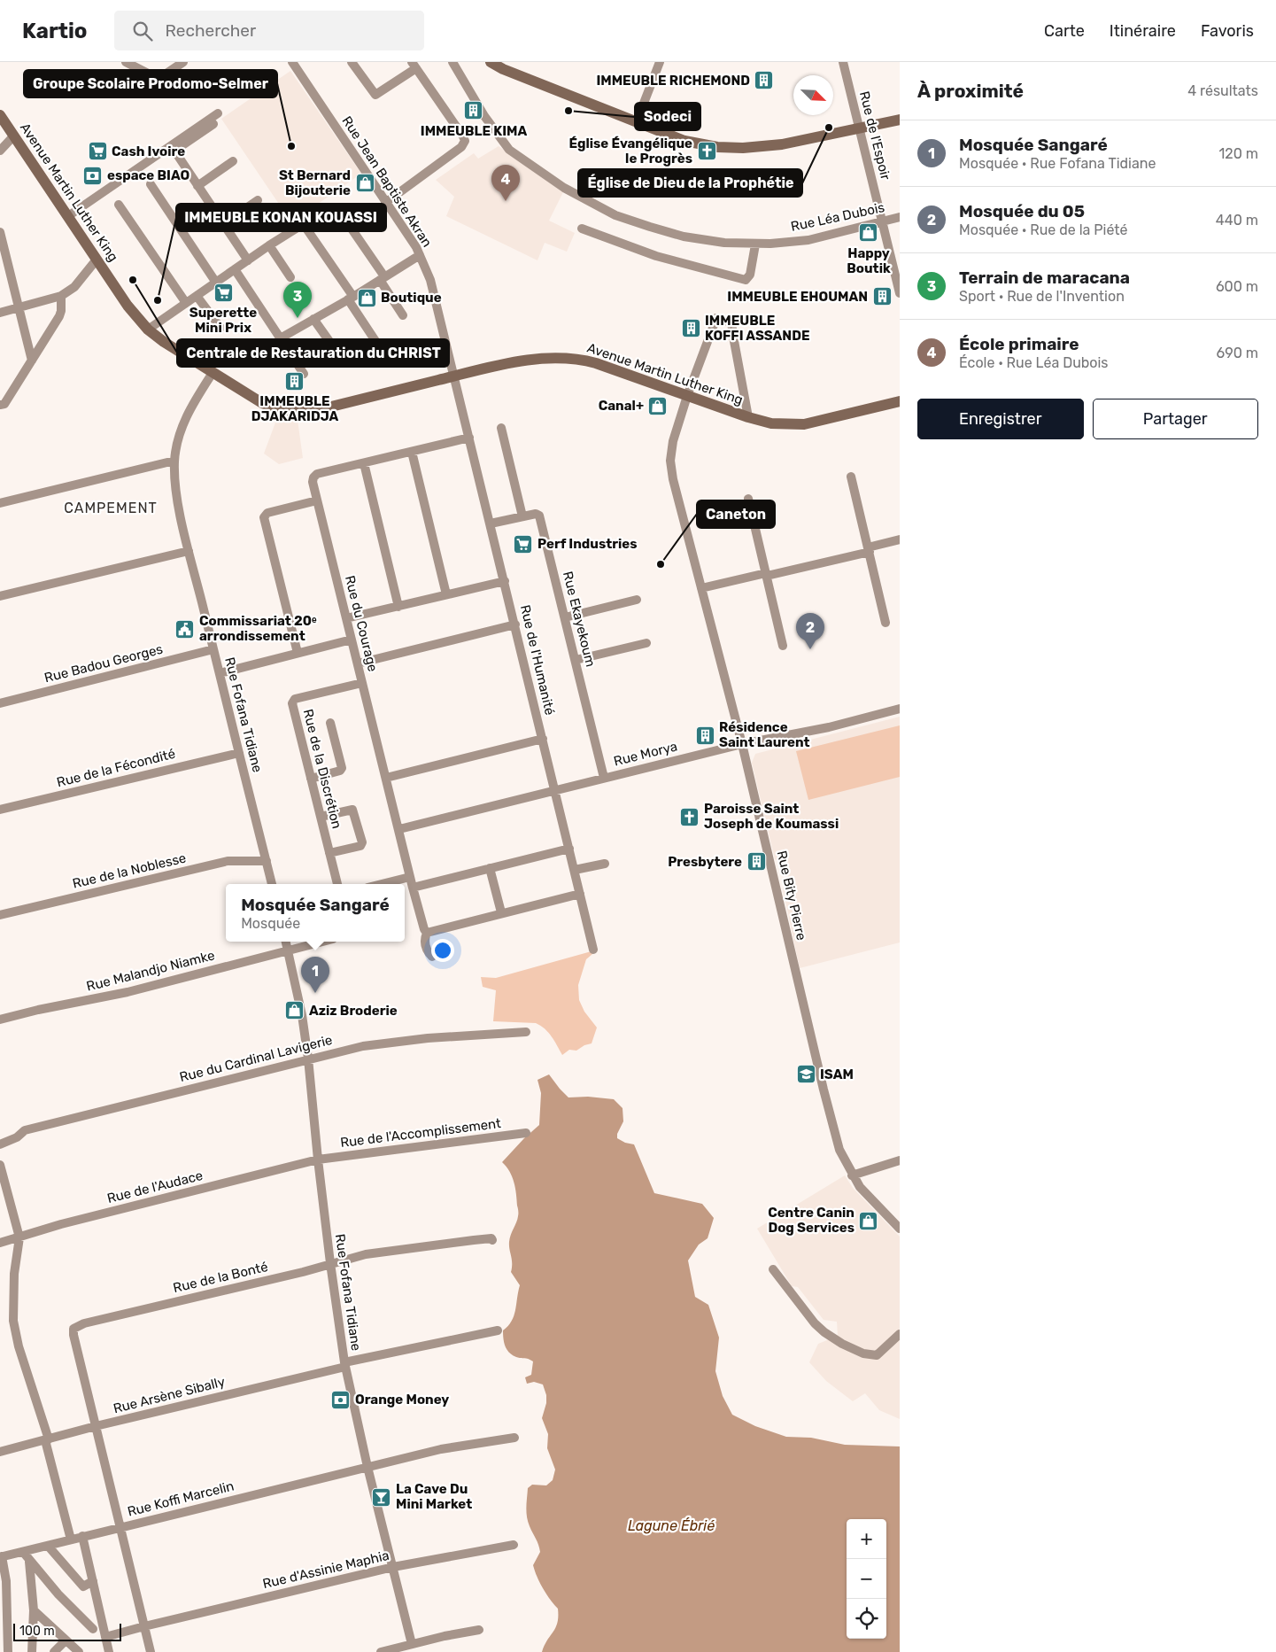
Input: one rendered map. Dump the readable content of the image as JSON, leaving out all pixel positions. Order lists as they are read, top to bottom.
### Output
{
  "streets": {
    "street": [
      "Rue de l'Espoir",
      "Rue Jean Baptiste Akran",
      "Avenue Martin Luther King",
      "Rue Léa Dubois",
      "Rue Ekayekoum",
      "Rue du Courage",
      "Rue de l'Humanité",
      "Rue Badou Georges",
      "Rue Fofana Tidiane",
      "Rue Morya",
      "Rue de la Fécondité",
      "Rue de la Discrétion",
      "Rue de la Noblesse",
      "Rue Bity Pierre",
      "Rue Malandjo Niamke",
      "Rue du Cardinal Lavigerie",
      "Rue de l'Accomplissement",
      "Rue de l'Audace",
      "Rue de la Bonté",
      "Rue Arsène Sibally",
      "Rue Koffi Marcelin",
      "Rue d'Assinie Maphia"
    ]
  },
  "crossings": [
    ["Rue de l'Espoir", "Rue Léa Dubois"],
    ["Rue Jean Baptiste Akran", "Avenue Martin Luther King"],
    ["Rue Jean Baptiste Akran", "Rue de l'Humanité"],
    ["Avenue Martin Luther King", "Rue de l'Humanité"],
    ["Avenue Martin Luther King", "Rue Fofana Tidiane"],
    ["Avenue Martin Luther King", "Rue Bity Pierre"],
    ["Rue Ekayekoum", "Rue de l'Humanité"],
    ["Rue Ekayekoum", "Rue Morya"],
    ["Rue du Courage", "Rue de l'Humanité"],
    ["Rue du Courage", "Rue Morya"],
    ["Rue du Courage", "Rue de la Discrétion"],
    ["Rue de l'Humanité", "Rue Morya"],
    ["Rue Badou Georges", "Rue Fofana Tidiane"],
    ["Rue Fofana Tidiane", "Rue de la Fécondité"],
    ["Rue Fofana Tidiane", "Rue de la Noblesse"],
    ["Rue Fofana Tidiane", "Rue Malandjo Niamke"],
    ["Rue Fofana Tidiane", "Rue du Cardinal Lavigerie"],
    ["Rue Fofana Tidiane", "Rue de l'Accomplissement"],
    ["Rue Fofana Tidiane", "Rue de l'Audace"],
    ["Rue Fofana Tidiane", "Rue de la Bonté"],
    ["Rue Fofana Tidiane", "Rue Arsène Sibally"],
    ["Rue Fofana Tidiane", "Rue Koffi Marcelin"],
    ["Rue Fofana Tidiane", "Rue d'Assinie Maphia"],
    ["Rue Morya", "Rue Bity Pierre"],
    ["Rue de l'Accomplissement", "Rue de l'Audace"],
    ["Rue de la Bonté", "Rue Arsène Sibally"]
  ],
  "districts": ["CAMPEMENT"],
  "water": ["Lagune Ébrié"],
  "places": {
    "building": [
      "IMMEUBLE RICHEMOND",
      "IMMEUBLE KIMA",
      "IMMEUBLE EHOUMAN",
      "IMMEUBLE KOFFI ASSANDE",
      "IMMEUBLE DJAKARIDJA",
      "Résidence Saint Laurent",
      "Presbytere"
    ],
    "other": [
      "Sodeci",
      "Église de Dieu de la Prophétie",
      "Groupe Scolaire Prodomo-Selmer",
      "Centrale de Restauration du CHRIST",
      "IMMEUBLE KONAN KOUASSI",
      "Caneton"
    ],
    "supermarket": ["Cash Ivoire", "Superette Mini Prix", "Perf Industries"],
    "church": ["Église Évangélique le Progrès", "Paroisse Saint Joseph de Koumassi"],
    "bank": ["espace BIAO", "Orange Money"],
    "shop": [
      "St Bernard Bijouterie",
      "Happy Boutik",
      "Boutique",
      "Canal+",
      "Aziz Broderie",
      "Centre Canin Dog Services"
    ],
    "public building": ["Commissariat 20ᵉ arrondissement"],
    "school or university": ["ISAM"],
    "bar": ["La Cave Du Mini Market"]
  },
  "scale_bar": "100 m",
  "north": "bottom right",
  "page": {
    "header": "Kartio",
    "search": "Rechercher",
    "nav": ["Carte", "Itinéraire", "Favoris"],
    "heading": ["À proximité", "4 résultats"],
    "list": [
      {
        "mark": "1",
        "name": "Mosquée Sangaré",
        "note": "Mosquée · Rue Fofana Tidiane",
        "value": "120 m"
      },
      {
        "mark": "2",
        "name": "Mosquée du 05",
        "note": "Mosquée · Rue de la Piété",
        "value": "440 m"
      },
      {
        "mark": "3",
        "name": "Terrain de maracana",
        "note": "Sport · Rue de l'Invention",
        "value": "600 m"
      },
      {
        "mark": "4",
        "name": "École primaire",
        "note": "École · Rue Léa Dubois",
        "value": "690 m"
      }
    ],
    "pins": [
      "4",
      "3",
      "2",
      "1"
    ],
    "buttons": ["Enregistrer", "Partager"],
    "popup": ["Mosquée Sangaré", "Mosquée"],
    "map_buttons": ["+", "−"],
    "scale": "100 m"
  }
}
